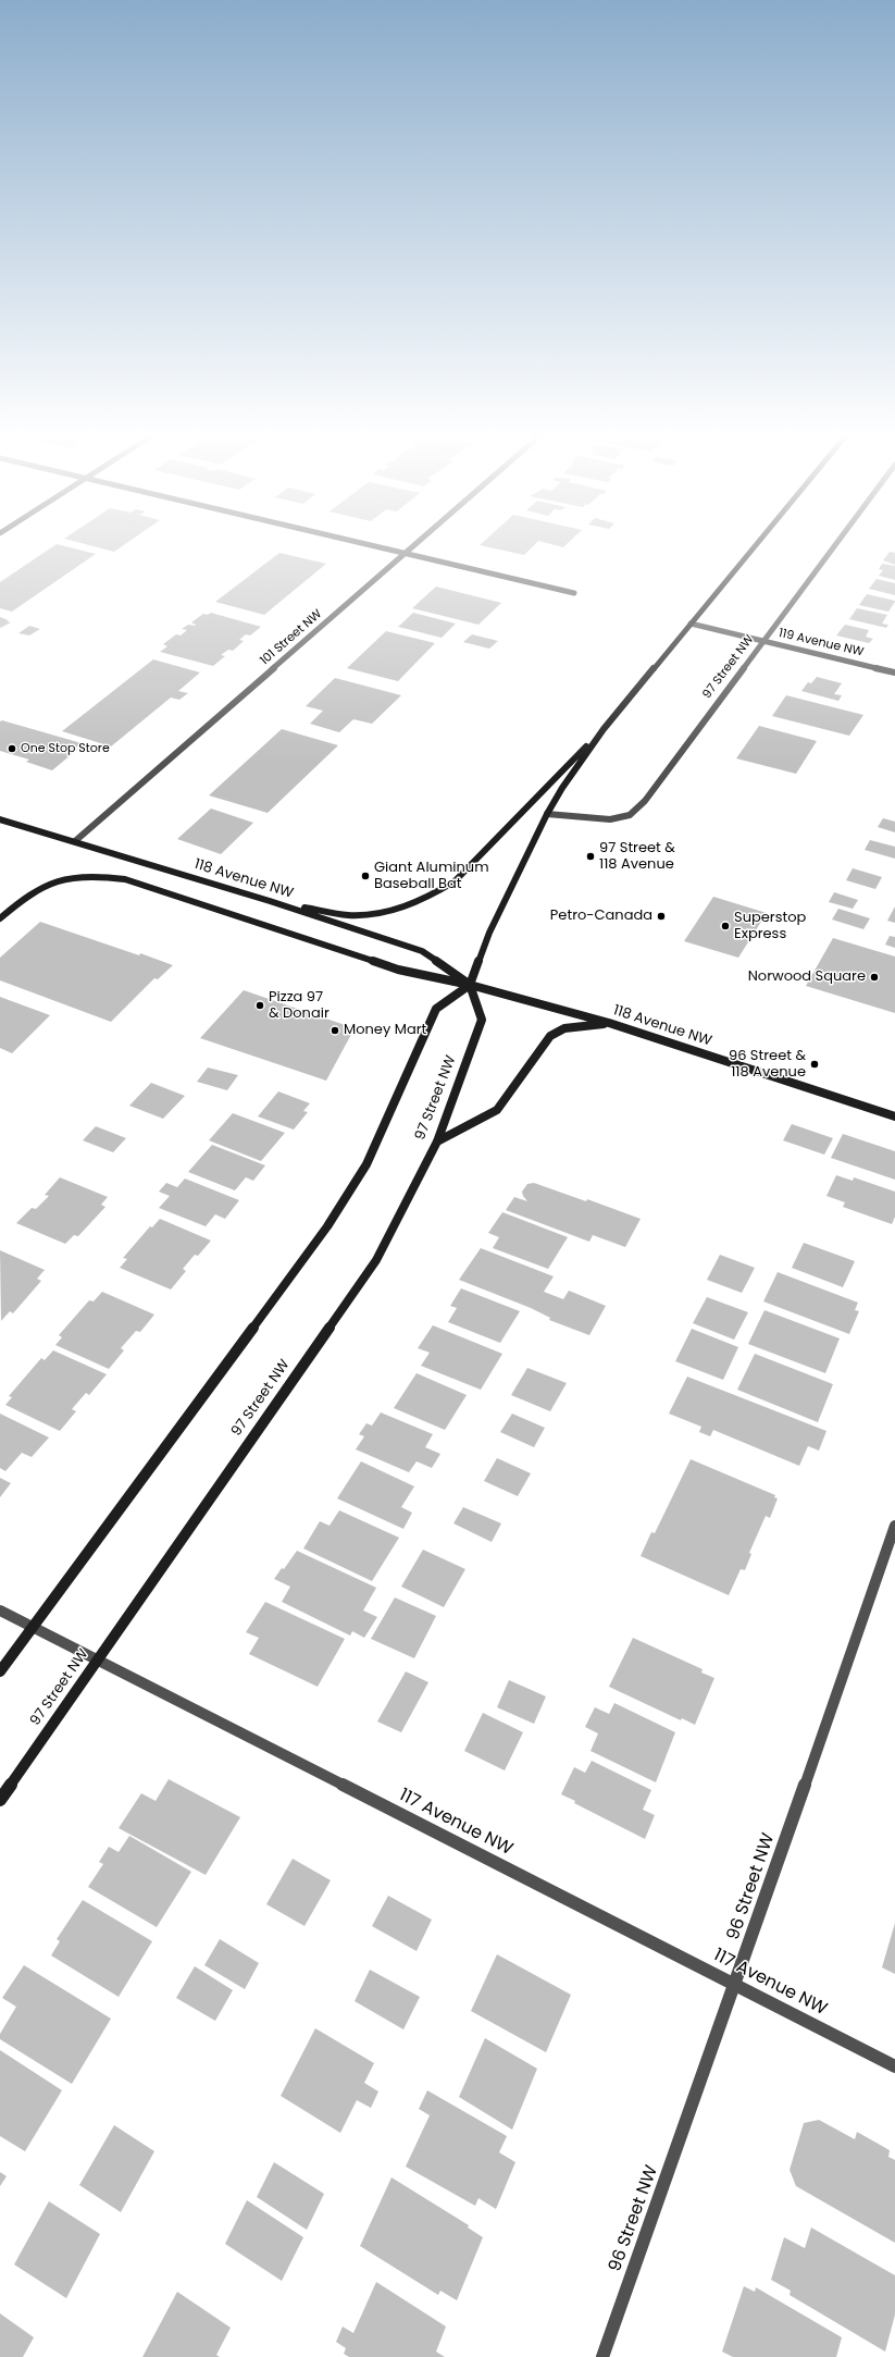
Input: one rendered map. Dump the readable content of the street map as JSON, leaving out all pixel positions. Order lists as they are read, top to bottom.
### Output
{
  "streets": {
    "main road": ["97 Street NW", "118 Avenue NW"],
    "street": [
      "101 Street NW",
      "119 Avenue NW",
      "117 Avenue NW",
      "96 Street NW"
    ]
  },
  "crossings": [
    ["101 Street NW", "118 Avenue NW"],
    ["119 Avenue NW", "97 Street NW"],
    ["97 Street NW", "118 Avenue NW"],
    ["97 Street NW", "117 Avenue NW"],
    ["117 Avenue NW", "96 Street NW"]
  ],
  "places": [
    "One Stop Store",
    "97 Street & 118 Avenue",
    "Giant Aluminum Baseball Bat",
    "Petro-Canada",
    "Superstop Express",
    "Norwood Square",
    "Pizza 97 & Donair",
    "Money Mart",
    "96 Street & 118 Avenue"
  ]
}
